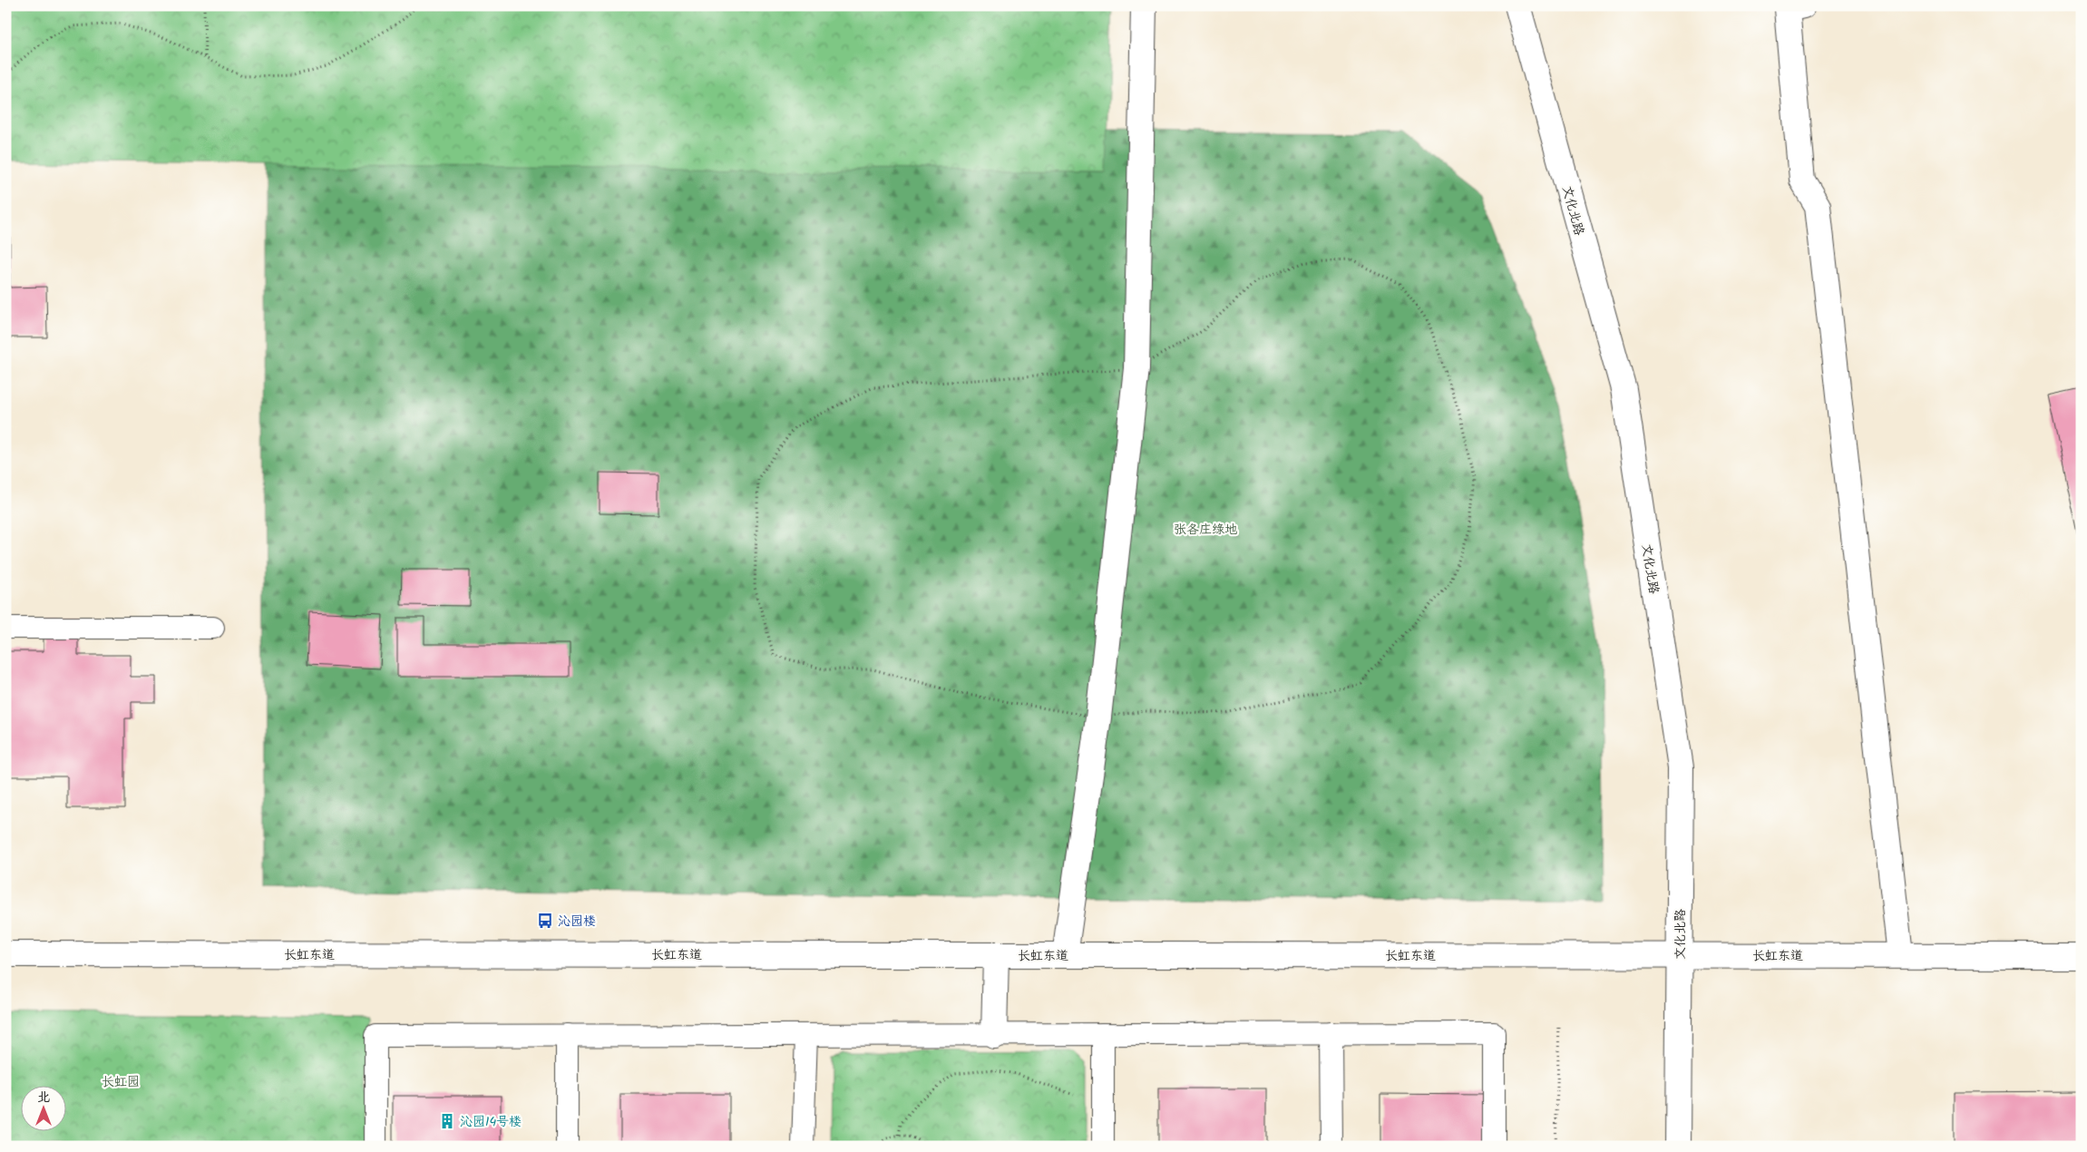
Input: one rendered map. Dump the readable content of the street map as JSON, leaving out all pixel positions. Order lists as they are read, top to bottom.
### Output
{
  "streets": {
    "street": ["文化北路", "长虹东道"]
  },
  "crossings": [
    ["文化北路", "长虹东道"]
  ],
  "parks": ["张各庄绿地", "长虹园"],
  "places": {
    "bus stop": ["沁园楼"],
    "building": ["沁园14号楼"]
  },
  "north": "top"
}
